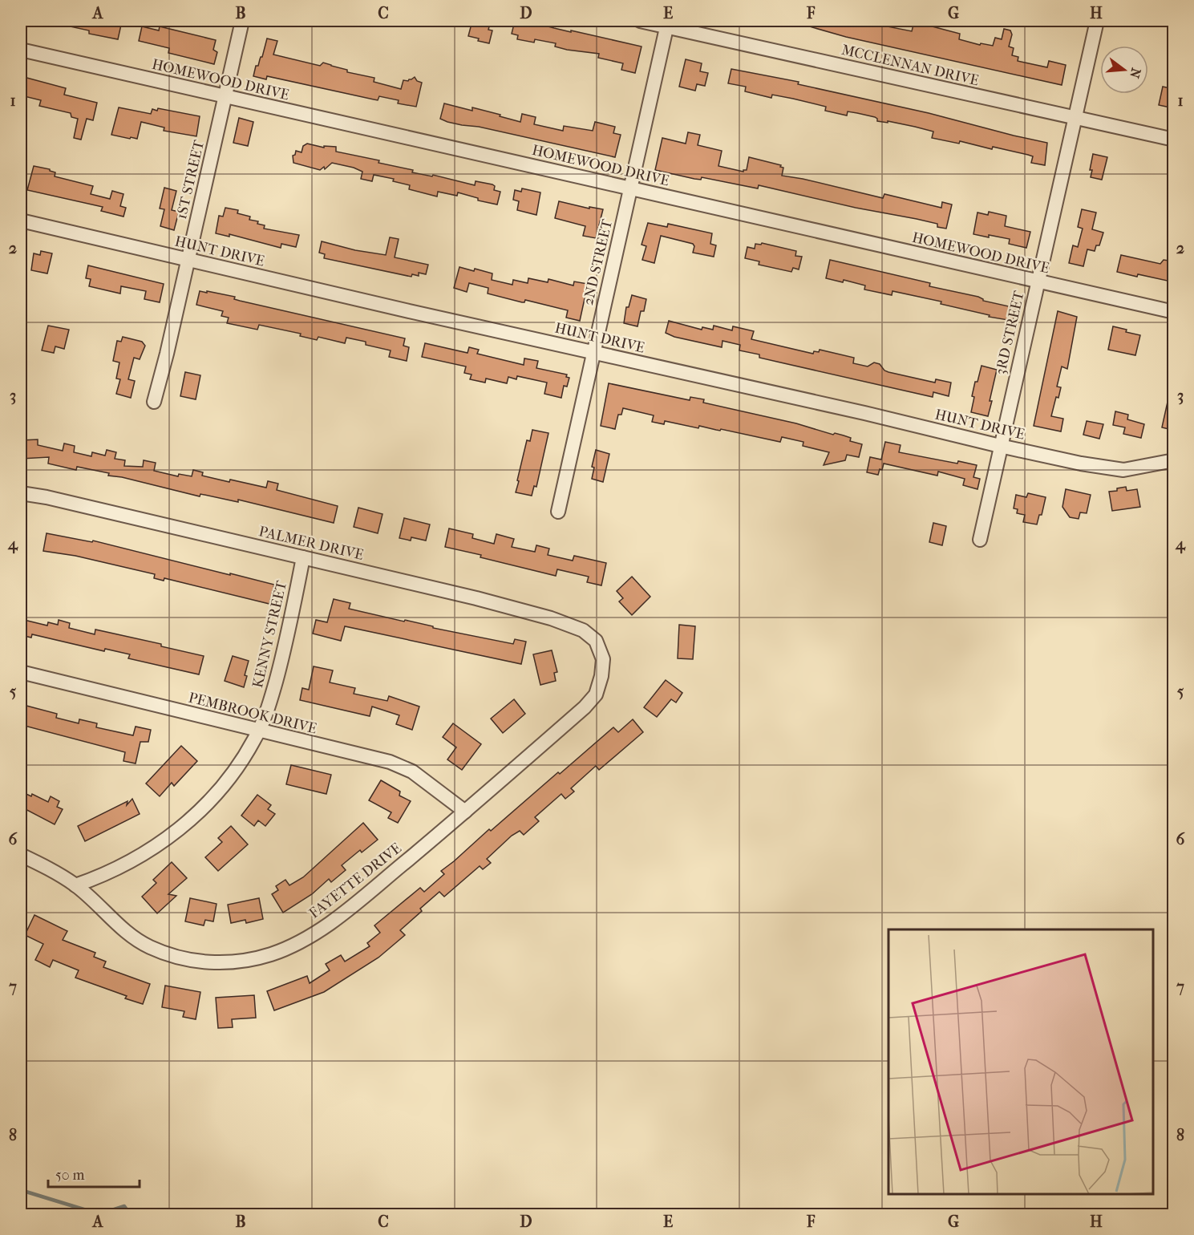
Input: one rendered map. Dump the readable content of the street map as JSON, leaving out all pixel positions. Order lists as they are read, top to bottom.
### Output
{
  "streets": {
    "street": [
      "MCCLENNAN DRIVE",
      "HOMEWOOD DRIVE",
      "1ST STREET",
      "HUNT DRIVE",
      "2ND STREET",
      "3RD STREET",
      "PALMER DRIVE",
      "KENNY STREET",
      "PEMBROOK DRIVE",
      "FAYETTE DRIVE"
    ]
  },
  "crossings": [
    ["MCCLENNAN DRIVE", "2ND STREET"],
    ["MCCLENNAN DRIVE", "3RD STREET"],
    ["HOMEWOOD DRIVE", "1ST STREET"],
    ["HOMEWOOD DRIVE", "2ND STREET"],
    ["HOMEWOOD DRIVE", "3RD STREET"],
    ["1ST STREET", "HUNT DRIVE"],
    ["HUNT DRIVE", "2ND STREET"],
    ["HUNT DRIVE", "3RD STREET"],
    ["PALMER DRIVE", "KENNY STREET"],
    ["PALMER DRIVE", "FAYETTE DRIVE"],
    ["KENNY STREET", "PEMBROOK DRIVE"],
    ["KENNY STREET", "FAYETTE DRIVE"],
    ["PEMBROOK DRIVE", "FAYETTE DRIVE"]
  ],
  "scale_bar": "50 m",
  "north": "right",
  "grid": {
    "columns": [
      "A",
      "B",
      "C",
      "D",
      "E",
      "F",
      "G",
      "H"
    ],
    "rows": [
      "1",
      "2",
      "3",
      "4",
      "5",
      "6",
      "7",
      "8"
    ]
  }
}
